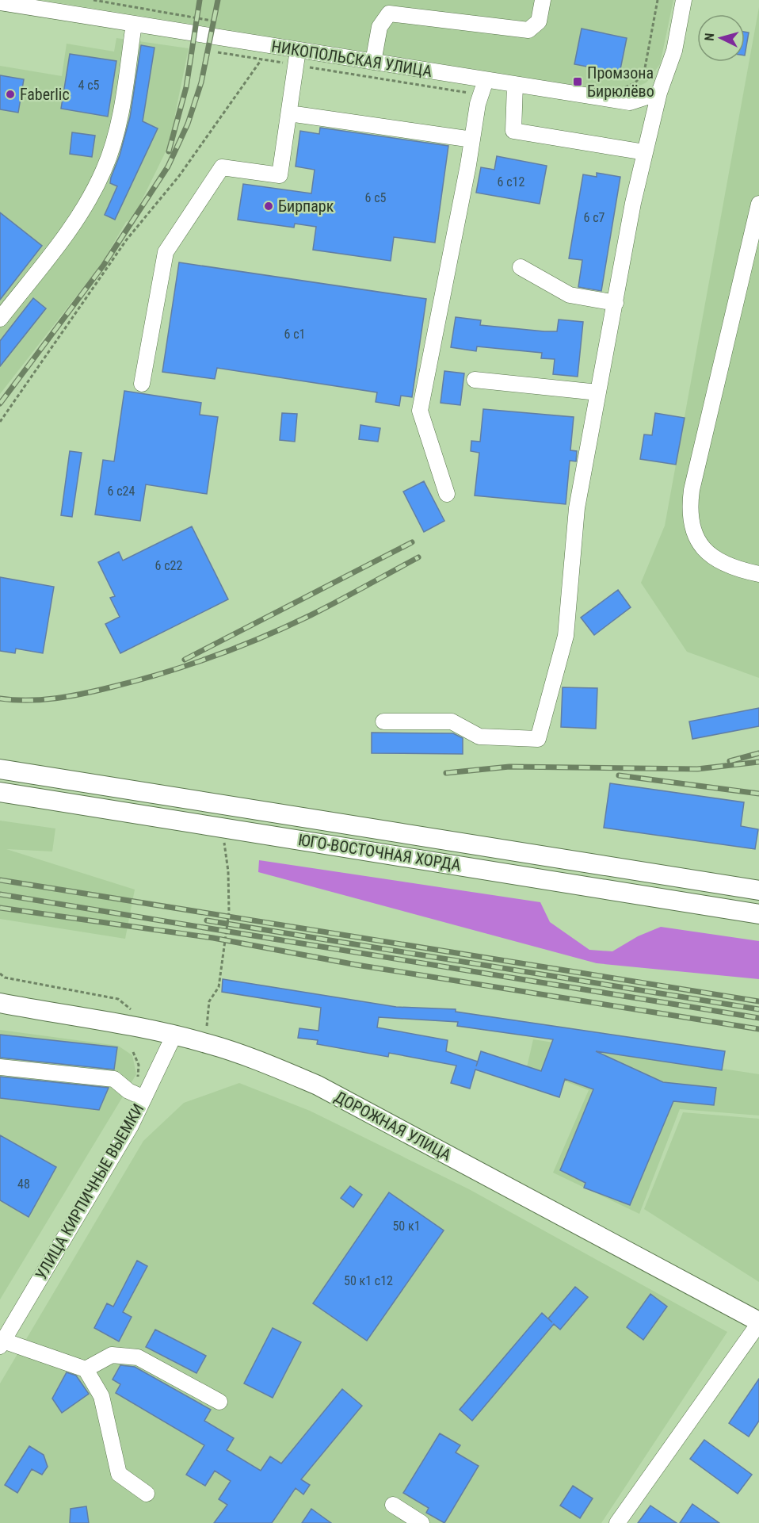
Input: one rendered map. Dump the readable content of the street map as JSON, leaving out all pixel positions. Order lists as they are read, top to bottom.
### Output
{
  "streets": {
    "main road": ["ЮГО-ВОСТОЧНАЯ ХОРДА", "ДОРОЖНАЯ УЛИЦА"],
    "street": ["НИКОПОЛЬСКАЯ УЛИЦА", "УЛИЦА КИРПИЧНЫЕ ВЫЕМКИ"]
  },
  "crossings": [
    ["ДОРОЖНАЯ УЛИЦА", "УЛИЦА КИРПИЧНЫЕ ВЫЕМКИ"]
  ],
  "places": {
    "transit": ["Промзона Бирюлёво"],
    "other": ["Faberlic", "Бирпарк"]
  },
  "house_numbers": [
    "4 с5",
    "6 с12",
    "6 с5",
    "6 с7",
    "6 с1",
    "6 с24",
    "6 с22",
    "48",
    "50 к1",
    "50 к1 с12"
  ],
  "north": "left"
}
